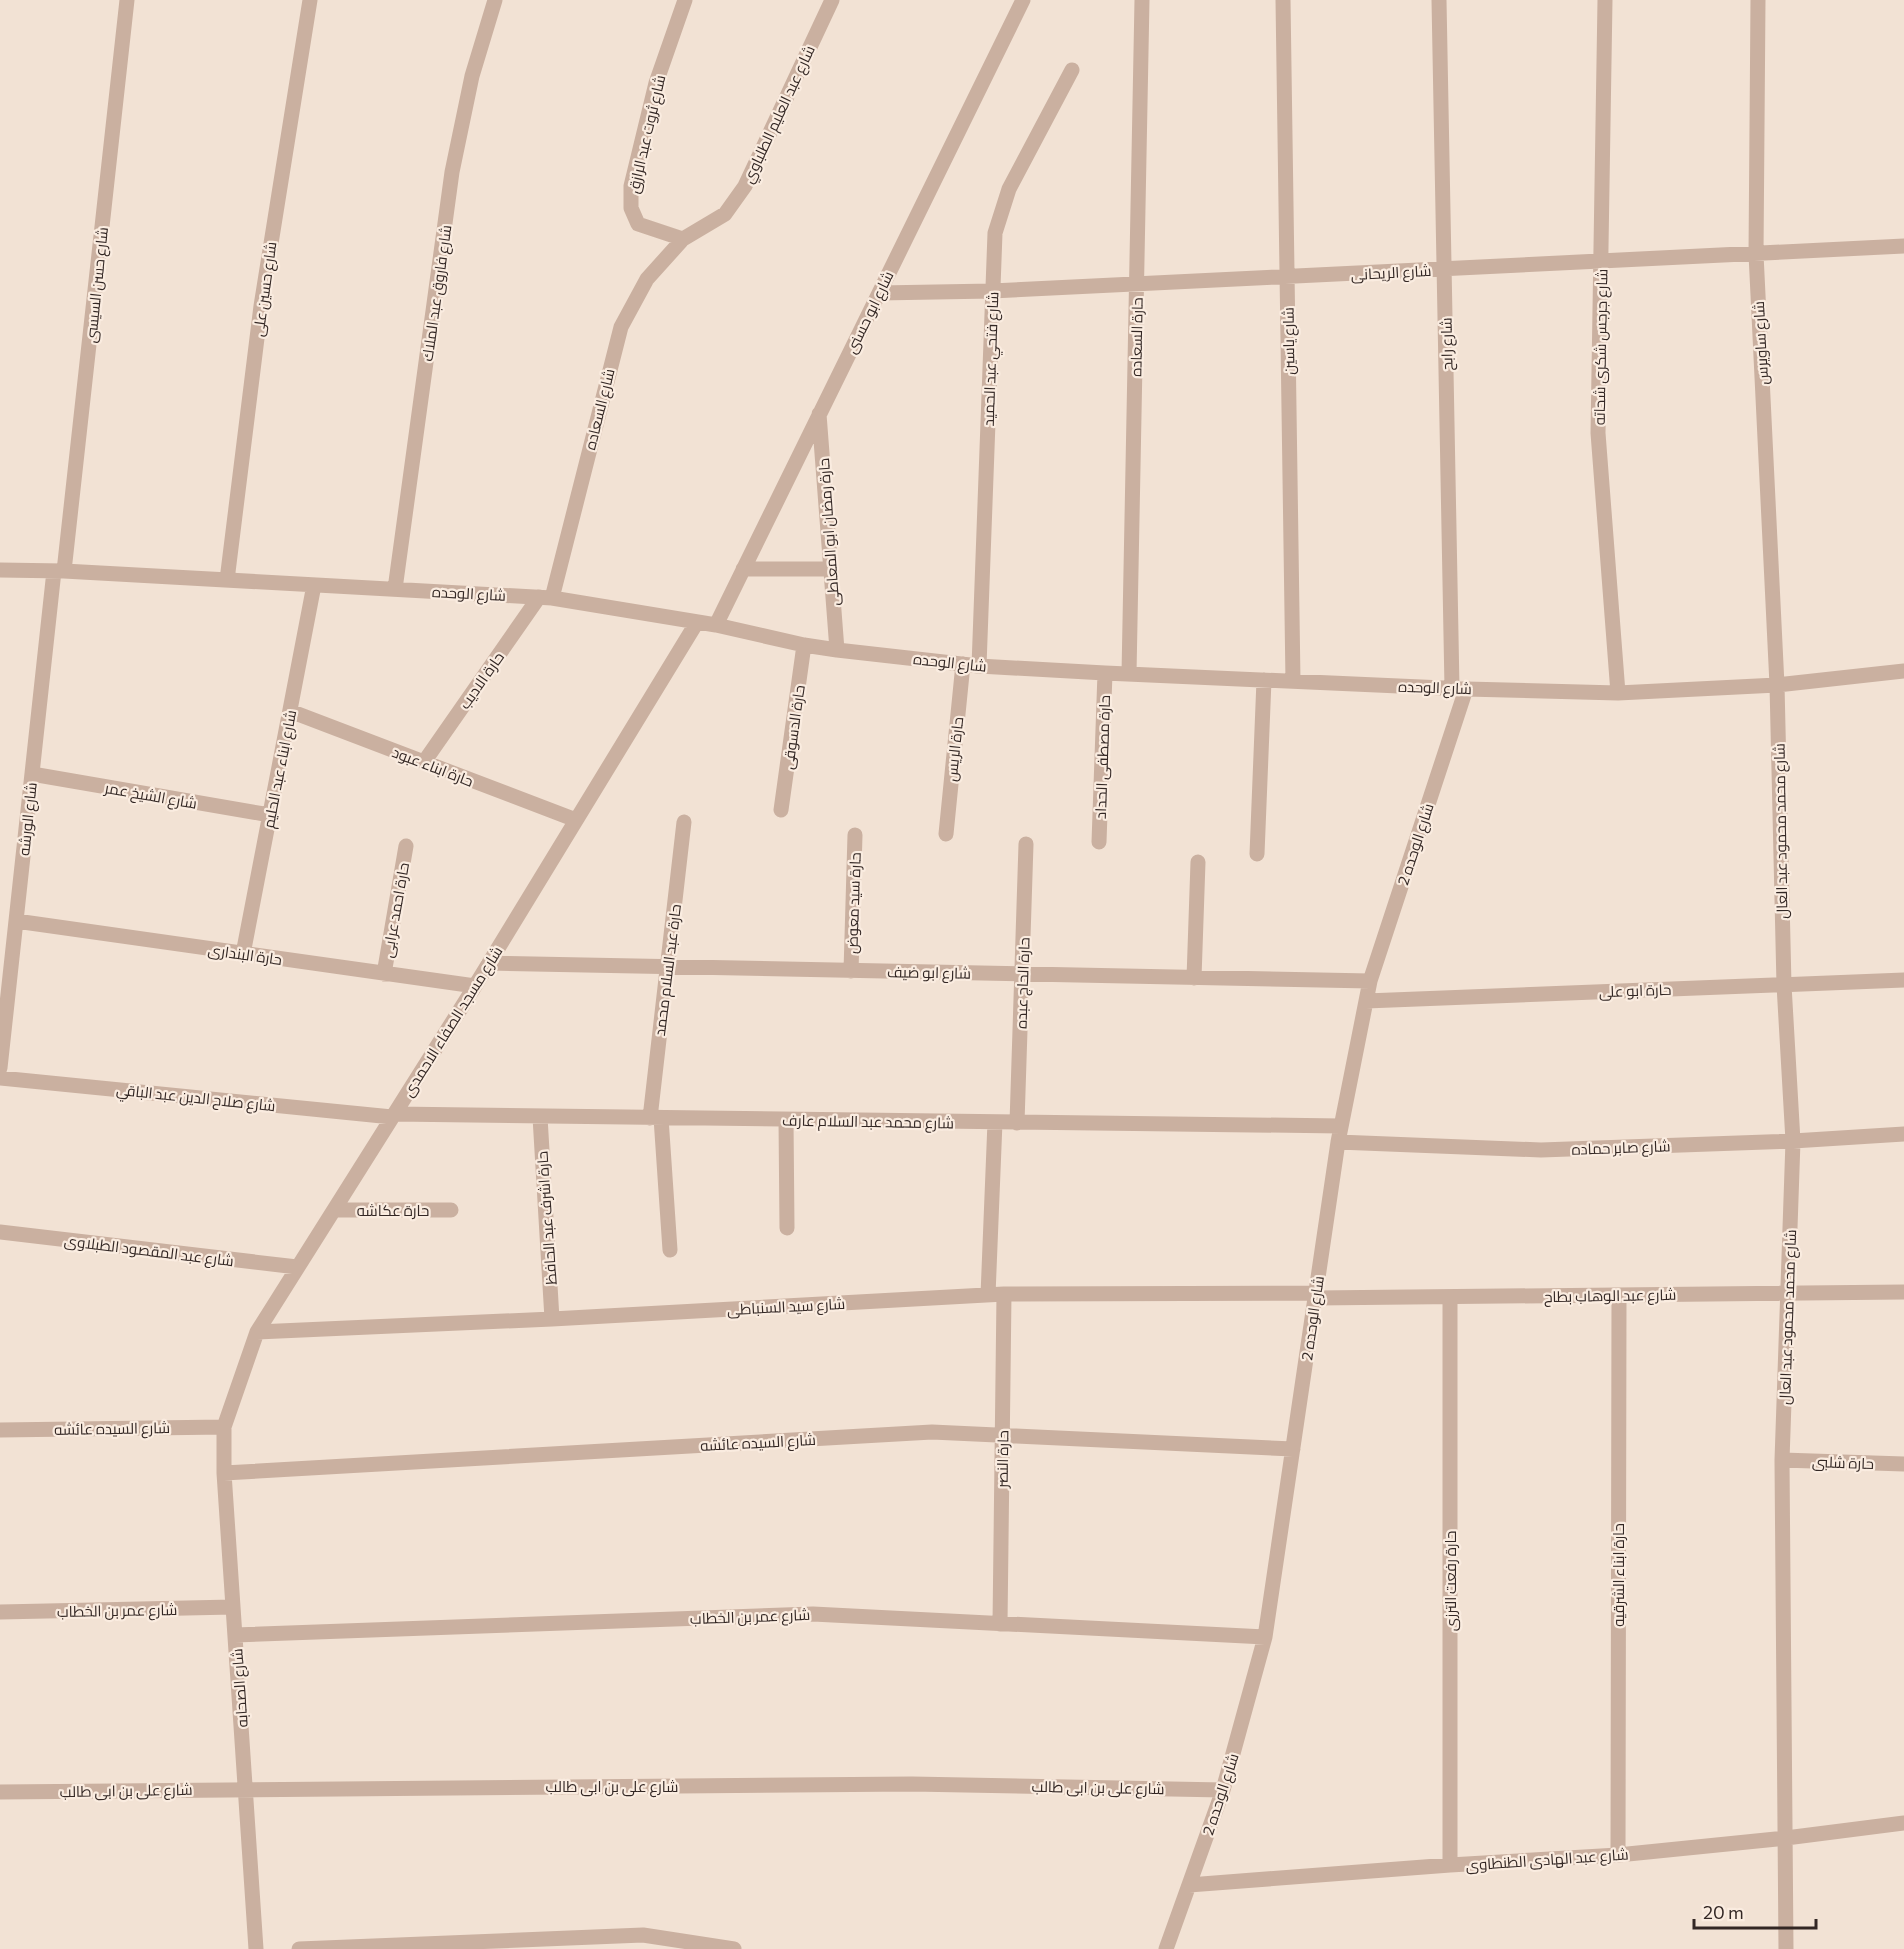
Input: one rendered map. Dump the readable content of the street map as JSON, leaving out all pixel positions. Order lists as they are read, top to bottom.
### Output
{
  "streets": {
    "street": [
      "شارع عبد العليم الطلباوي",
      "شارع ثروت عبد الرازق",
      "شارع الريحانى",
      "شارع حسن السيسى",
      "شارع حسين على",
      "شارع فاروق عبد الملاك",
      "شارع ابو حسنى",
      "حارة السعاده",
      "شارع ياسين",
      "شارع ساويرس",
      "شارع رابح",
      "شارع جرجس شكرى شحاته",
      "شارع فتحي عبد الحميد",
      "شارع السعاده",
      "حارة رمضان ابو المعاطى",
      "شارع الوحده",
      "حارة الاديب",
      "حارة الدسوقى",
      "حارة الريس",
      "حارة مصطفى الحداد",
      "حارة ابناء عبود",
      "شارع ابناء عبد الحليم",
      "شارع الشيخ عمر",
      "شارع الورشه",
      "شارع محمد محمود عبد العال",
      "شارع الوحده 2",
      "حارة سيد معوض",
      "حارة احمد عرابى",
      "حارة البندارى",
      "حارة عبد السلام محمد",
      "شارع ابو ضيف",
      "حارة الحاج عبده",
      "حارة ابو على",
      "شارع مسجد الصفاء الاحمدى",
      "شارع صلاح الدين عبد الباقي",
      "شارع محمد عبد السلام عارف",
      "شارع صابر حماده",
      "حارة عكاشه",
      "حارة اشرف عبد الحافظ",
      "شارع عبد المقصود الطبلاوى",
      "شارع عبد الوهاب بطاح",
      "شارع سيد السنباطى",
      "شارع السيده عائشه",
      "حارة النصر",
      "حارة شلبى",
      "حارة ابناء الشرقيه",
      "حارة رفعت الترزى",
      "شارع عمر بن الخطاب",
      "شارع الصحابه",
      "شارع على بن ابى طالب",
      "شارع عبد الهادى الطنطاوى"
    ]
  },
  "crossings": [
    ["شارع عبد العليم الطلباوي", "شارع ثروت عبد الرازق"],
    ["شارع عبد العليم الطلباوي", "شارع السعاده"],
    ["شارع ثروت عبد الرازق", "شارع السعاده"],
    ["شارع الريحانى", "شارع ابو حسنى"],
    ["شارع الريحانى", "حارة السعاده"],
    ["شارع الريحانى", "شارع ياسين"],
    ["شارع الريحانى", "شارع ساويرس"],
    ["شارع الريحانى", "شارع رابح"],
    ["شارع الريحانى", "شارع جرجس شكرى شحاته"],
    ["شارع الريحانى", "شارع فتحي عبد الحميد"],
    ["شارع حسن السيسى", "شارع الوحده"],
    ["شارع حسن السيسى", "شارع الورشه"],
    ["شارع حسين على", "شارع الوحده"],
    ["شارع فاروق عبد الملاك", "شارع الوحده"],
    ["شارع ابو حسنى", "حارة رمضان ابو المعاطى"],
    ["شارع ابو حسنى", "شارع الوحده"],
    ["حارة السعاده", "شارع الوحده"],
    ["شارع ياسين", "شارع الوحده"],
    ["شارع ساويرس", "شارع الوحده"],
    ["شارع ساويرس", "شارع محمد محمود عبد العال"],
    ["شارع رابح", "شارع الوحده"],
    ["شارع رابح", "شارع الوحده 2"],
    ["شارع جرجس شكرى شحاته", "شارع الوحده"],
    ["شارع فتحي عبد الحميد", "شارع الوحده"],
    ["شارع السعاده", "شارع الوحده"],
    ["شارع السعاده", "حارة الاديب"],
    ["حارة رمضان ابو المعاطى", "شارع الوحده"],
    ["شارع الوحده", "حارة الاديب"],
    ["شارع الوحده", "حارة الدسوقى"],
    ["شارع الوحده", "حارة الريس"],
    ["شارع الوحده", "حارة مصطفى الحداد"],
    ["شارع الوحده", "شارع ابناء عبد الحليم"],
    ["شارع الوحده", "شارع الورشه"],
    ["شارع الوحده", "شارع محمد محمود عبد العال"],
    ["شارع الوحده", "شارع الوحده 2"],
    ["شارع الوحده", "شارع مسجد الصفاء الاحمدى"],
    ["حارة الاديب", "حارة ابناء عبود"],
    ["حارة ابناء عبود", "شارع ابناء عبد الحليم"],
    ["حارة ابناء عبود", "شارع مسجد الصفاء الاحمدى"],
    ["شارع ابناء عبد الحليم", "شارع الشيخ عمر"],
    ["شارع ابناء عبد الحليم", "حارة البندارى"],
    ["شارع الشيخ عمر", "شارع الورشه"],
    ["شارع الورشه", "حارة البندارى"],
    ["شارع محمد محمود عبد العال", "حارة ابو على"],
    ["شارع محمد محمود عبد العال", "شارع صابر حماده"],
    ["شارع محمد محمود عبد العال", "شارع عبد الوهاب بطاح"],
    ["شارع محمد محمود عبد العال", "حارة شلبى"],
    ["شارع محمد محمود عبد العال", "شارع عبد الهادى الطنطاوى"],
    ["شارع الوحده 2", "شارع ابو ضيف"],
    ["شارع الوحده 2", "حارة ابو على"],
    ["شارع الوحده 2", "شارع محمد عبد السلام عارف"],
    ["شارع الوحده 2", "شارع صابر حماده"],
    ["شارع الوحده 2", "شارع عبد الوهاب بطاح"],
    ["شارع الوحده 2", "شارع سيد السنباطى"],
    ["شارع الوحده 2", "شارع السيده عائشه"],
    ["شارع الوحده 2", "شارع عمر بن الخطاب"],
    ["شارع الوحده 2", "شارع على بن ابى طالب"],
    ["شارع الوحده 2", "شارع عبد الهادى الطنطاوى"],
    ["حارة سيد معوض", "شارع ابو ضيف"],
    ["حارة احمد عرابى", "حارة البندارى"],
    ["حارة البندارى", "شارع مسجد الصفاء الاحمدى"],
    ["حارة عبد السلام محمد", "شارع ابو ضيف"],
    ["حارة عبد السلام محمد", "شارع محمد عبد السلام عارف"],
    ["شارع ابو ضيف", "حارة الحاج عبده"],
    ["شارع ابو ضيف", "شارع مسجد الصفاء الاحمدى"],
    ["حارة الحاج عبده", "شارع محمد عبد السلام عارف"],
    ["شارع مسجد الصفاء الاحمدى", "شارع صلاح الدين عبد الباقي"],
    ["شارع مسجد الصفاء الاحمدى", "شارع محمد عبد السلام عارف"],
    ["شارع مسجد الصفاء الاحمدى", "حارة عكاشه"],
    ["شارع مسجد الصفاء الاحمدى", "شارع عبد المقصود الطبلاوى"],
    ["شارع مسجد الصفاء الاحمدى", "شارع سيد السنباطى"],
    ["شارع مسجد الصفاء الاحمدى", "شارع السيده عائشه"],
    ["شارع مسجد الصفاء الاحمدى", "شارع الصحابه"],
    ["شارع صلاح الدين عبد الباقي", "شارع محمد عبد السلام عارف"],
    ["شارع محمد عبد السلام عارف", "حارة اشرف عبد الحافظ"],
    ["حارة اشرف عبد الحافظ", "شارع سيد السنباطى"],
    ["شارع عبد الوهاب بطاح", "شارع سيد السنباطى"],
    ["شارع عبد الوهاب بطاح", "حارة ابناء الشرقيه"],
    ["شارع عبد الوهاب بطاح", "حارة رفعت الترزى"],
    ["شارع سيد السنباطى", "حارة النصر"],
    ["شارع السيده عائشه", "حارة النصر"],
    ["شارع السيده عائشه", "شارع الصحابه"],
    ["حارة النصر", "شارع عمر بن الخطاب"],
    ["حارة ابناء الشرقيه", "شارع عبد الهادى الطنطاوى"],
    ["حارة رفعت الترزى", "شارع عبد الهادى الطنطاوى"],
    ["شارع عمر بن الخطاب", "شارع الصحابه"],
    ["شارع الصحابه", "شارع على بن ابى طالب"]
  ],
  "scale_bar": "20 m"
}
